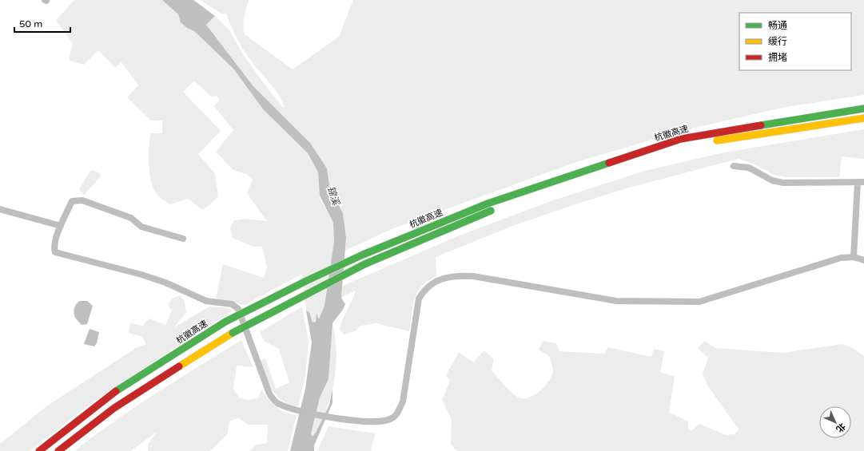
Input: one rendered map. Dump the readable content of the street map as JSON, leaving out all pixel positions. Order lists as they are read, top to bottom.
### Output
{
  "streets": {
    "highway": ["杭徽高速"]
  },
  "water": ["锦溪"],
  "legend": ["畅通", "缓行", "拥堵"],
  "scale_bar": "50 m",
  "north": "bottom right"
}
